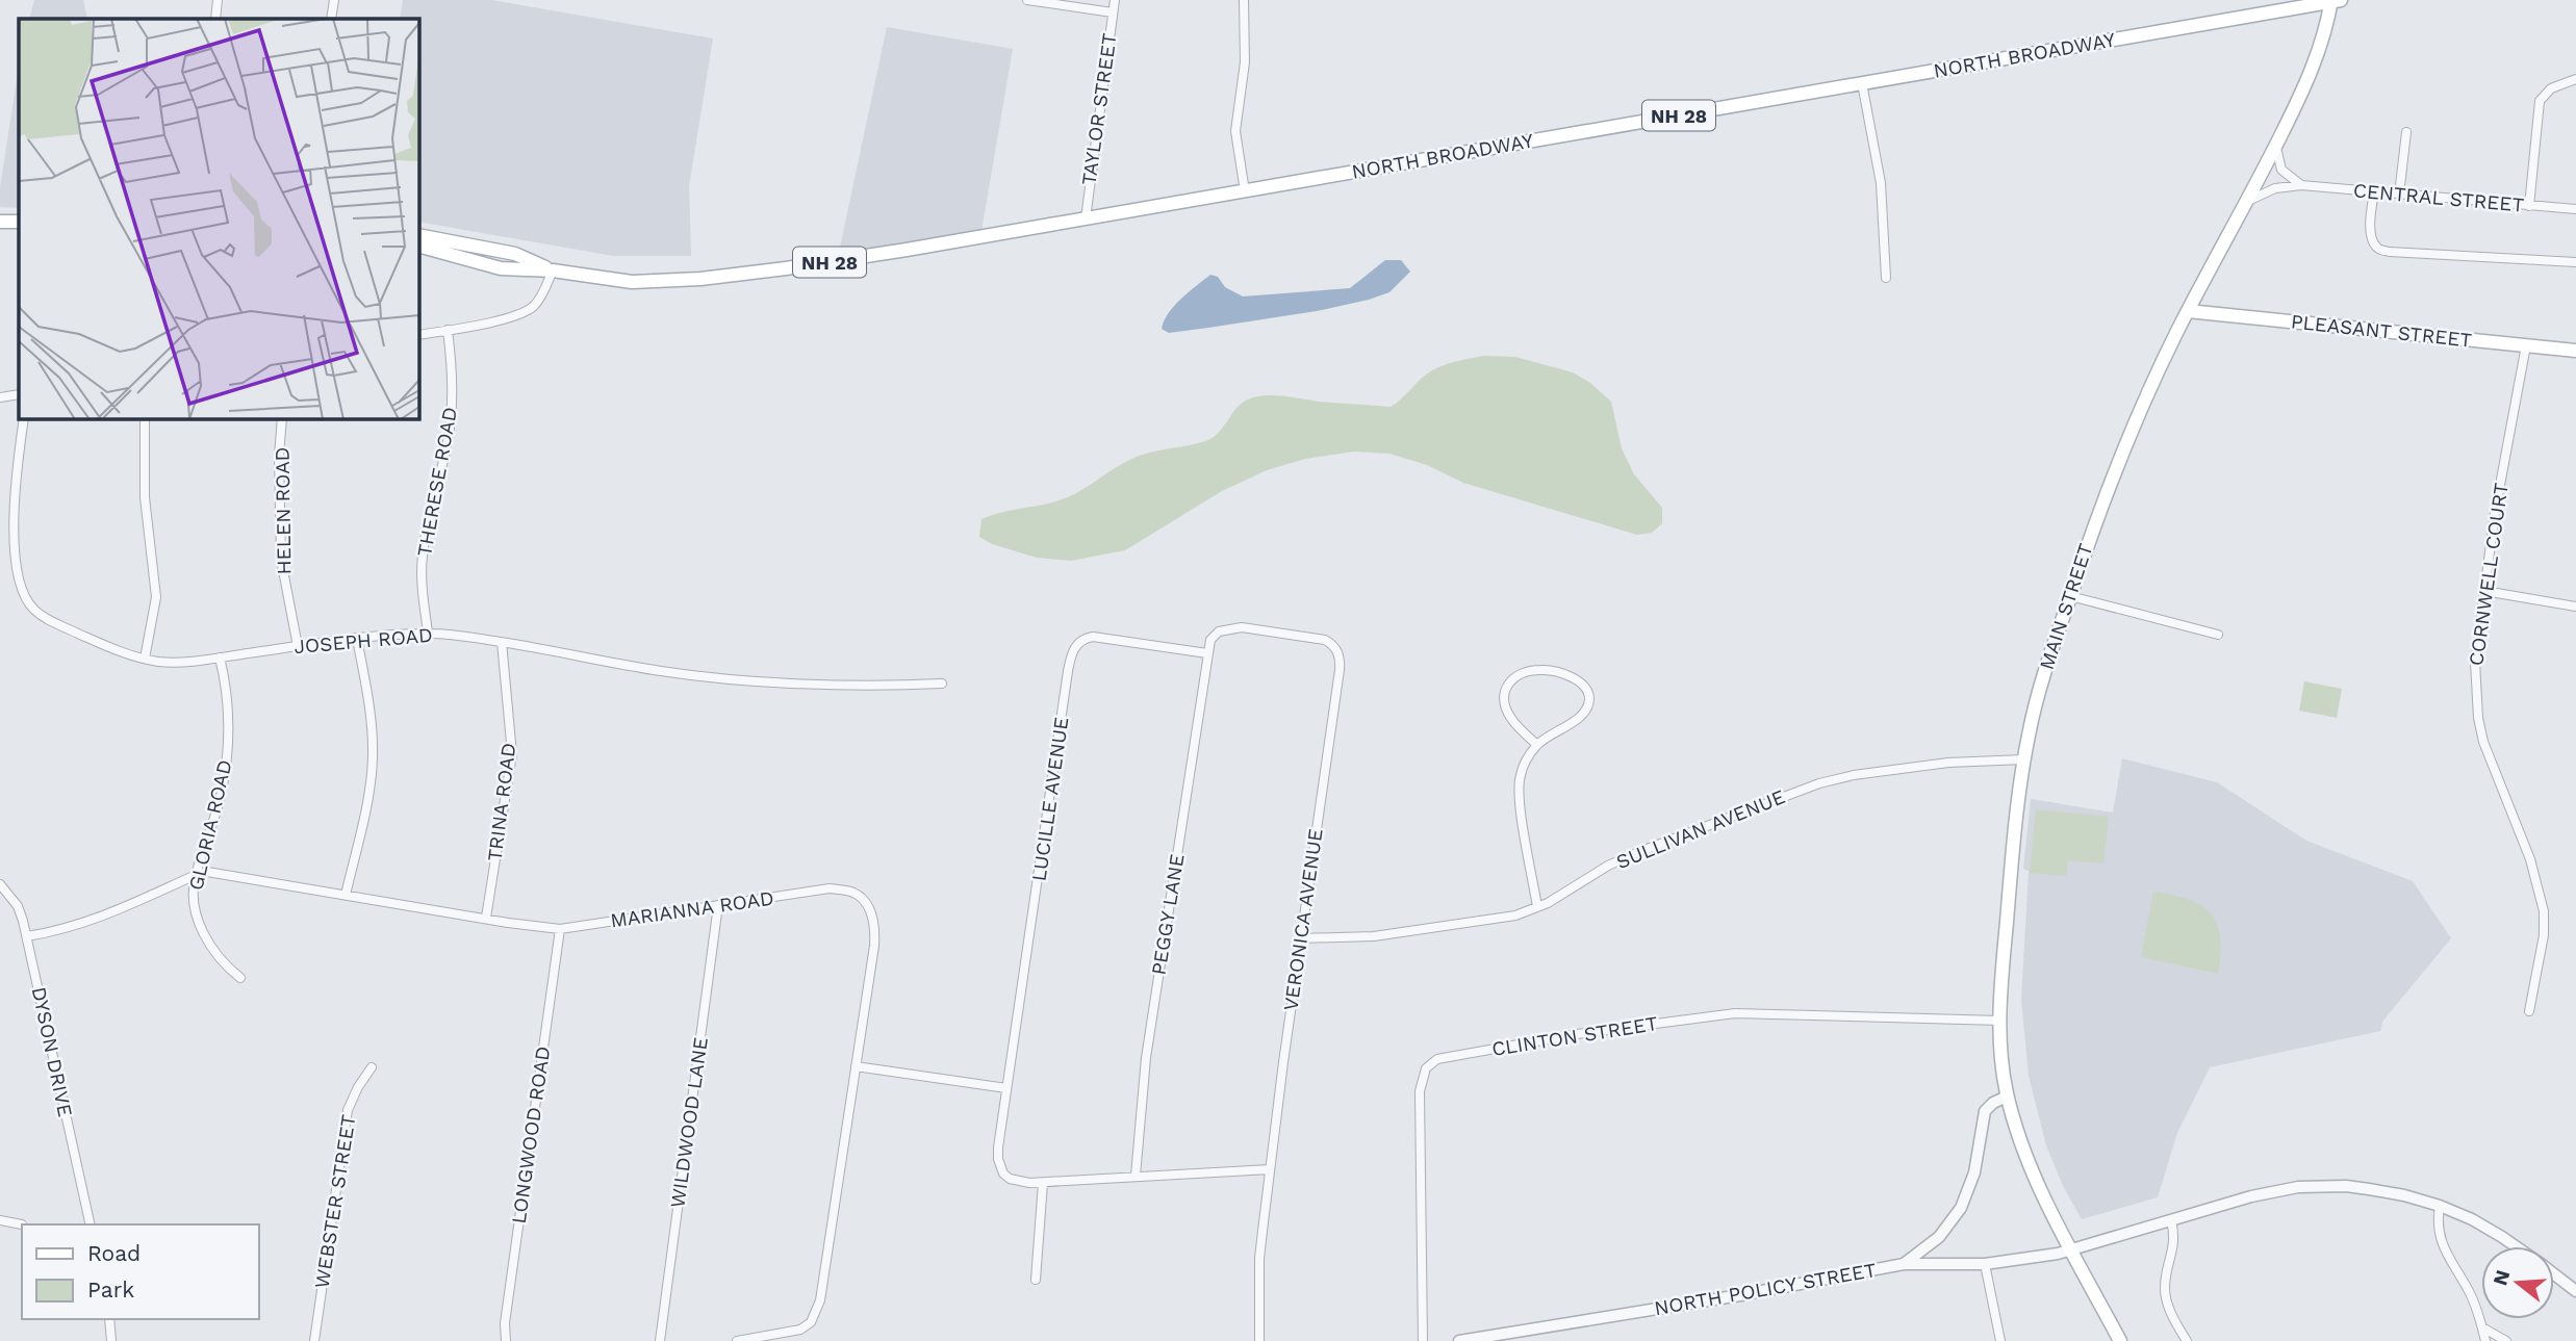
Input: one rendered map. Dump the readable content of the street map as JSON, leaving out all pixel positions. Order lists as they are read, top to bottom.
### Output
{
  "streets": {
    "main road": [
      "NORTH BROADWAY",
      "NH 28",
      "PLEASANT STREET",
      "MAIN STREET"
    ],
    "street": [
      "TAYLOR STREET",
      "CENTRAL STREET",
      "THERESE ROAD",
      "HELEN ROAD",
      "CORNWELL COURT",
      "JOSEPH ROAD",
      "LUCILLE AVENUE",
      "TRINA ROAD",
      "GLORIA ROAD",
      "SULLIVAN AVENUE",
      "MARIANNA ROAD",
      "PEGGY LANE",
      "VERONICA AVENUE",
      "CLINTON STREET",
      "DYSON DRIVE",
      "WILDWOOD LANE",
      "LONGWOOD ROAD",
      "WEBSTER STREET",
      "NORTH POLICY STREET"
    ]
  },
  "crossings": [
    ["NORTH BROADWAY", "TAYLOR STREET"],
    ["NORTH BROADWAY", "MAIN STREET"],
    ["CENTRAL STREET", "MAIN STREET"],
    ["PLEASANT STREET", "CORNWELL COURT"],
    ["PLEASANT STREET", "MAIN STREET"],
    ["THERESE ROAD", "JOSEPH ROAD"],
    ["HELEN ROAD", "JOSEPH ROAD"],
    ["MAIN STREET", "SULLIVAN AVENUE"],
    ["MAIN STREET", "CLINTON STREET"],
    ["MAIN STREET", "NORTH POLICY STREET"],
    ["JOSEPH ROAD", "TRINA ROAD"],
    ["JOSEPH ROAD", "GLORIA ROAD"],
    ["LUCILLE AVENUE", "PEGGY LANE"],
    ["LUCILLE AVENUE", "VERONICA AVENUE"],
    ["TRINA ROAD", "MARIANNA ROAD"],
    ["GLORIA ROAD", "MARIANNA ROAD"],
    ["SULLIVAN AVENUE", "VERONICA AVENUE"],
    ["MARIANNA ROAD", "DYSON DRIVE"],
    ["MARIANNA ROAD", "WILDWOOD LANE"],
    ["MARIANNA ROAD", "LONGWOOD ROAD"],
    ["PEGGY LANE", "VERONICA AVENUE"]
  ],
  "legend": ["Road", "Park"],
  "north": "left"
}
